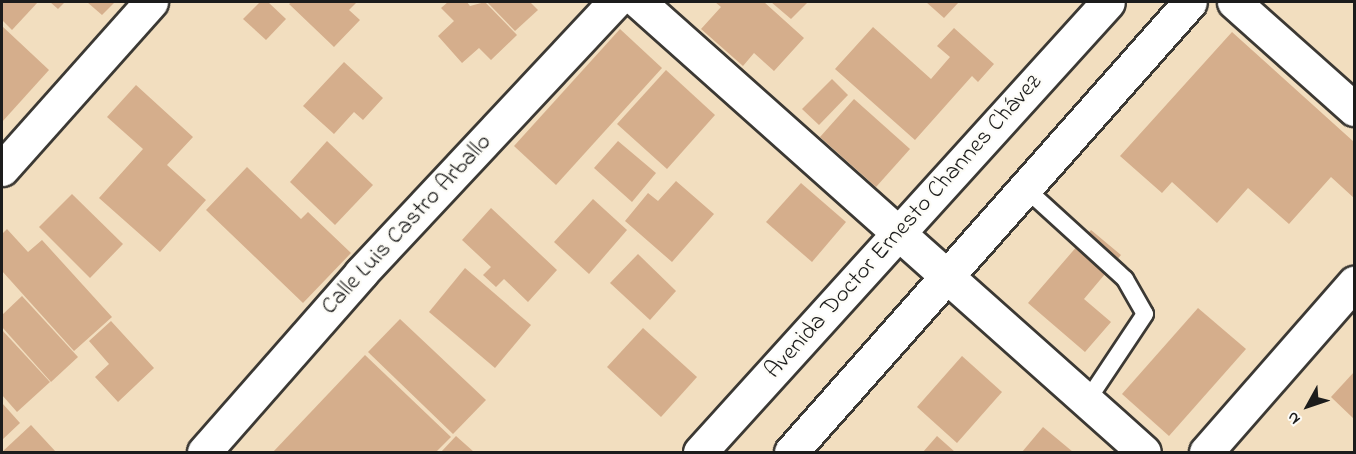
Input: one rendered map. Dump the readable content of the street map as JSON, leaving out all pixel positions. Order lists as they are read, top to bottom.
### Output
{
  "streets": {
    "street": ["Calle Luis Castro Arballo", "Avenida Doctor Ernesto Channes Chávez"]
  },
  "north": "bottom left"
}
